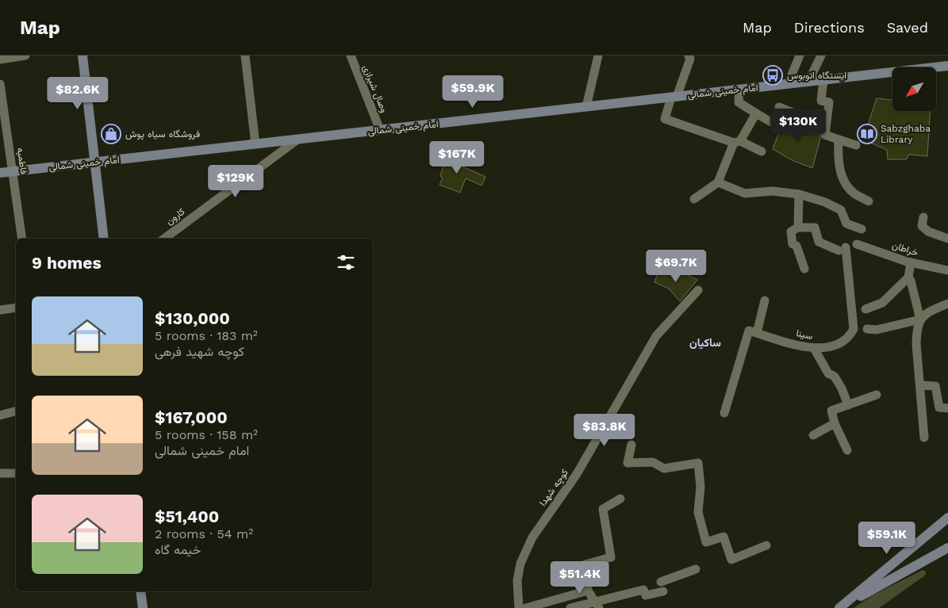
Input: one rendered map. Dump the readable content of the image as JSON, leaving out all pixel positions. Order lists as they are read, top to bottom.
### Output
{
  "streets": {
    "main road": ["امام خمینی شمالی"],
    "street": [
      "وصال شیرازی",
      "فاطمیه",
      "کارون",
      "خراطان",
      "سینا",
      "کوچه شهدا"
    ]
  },
  "crossings": [
    ["وصال شیرازی", "امام خمینی شمالی"],
    ["امام خمینی شمالی", "فاطمیه"],
    ["امام خمینی شمالی", "کارون"]
  ],
  "districts": ["ساکیان"],
  "places": {
    "bus stop": ["ایستگاه اتوبوس"],
    "shop": ["فروشگاه سیاه پوش"],
    "library": ["Sabzghaba Library"]
  },
  "north": "bottom left",
  "page": {
    "header": "Map",
    "nav": ["Map", "Directions", "Saved"],
    "price": [
      "$59.9K",
      "$82.6K",
      "$130K",
      "$167K",
      "$129K",
      "$69.7K",
      "$83.8K",
      "$59.1K",
      "$51.4K"
    ],
    "heading": "9 homes",
    "list": [
      {
        "name": "$130,000",
        "note": "5 rooms · 183 m² · کوچه شهید فرهی"
      },
      {
        "name": "$167,000",
        "note": "5 rooms · 158 m² · امام خمینی شمالی"
      },
      {
        "name": "$51,400",
        "note": "2 rooms · 54 m² · خیمه گاه"
      }
    ]
  }
}
